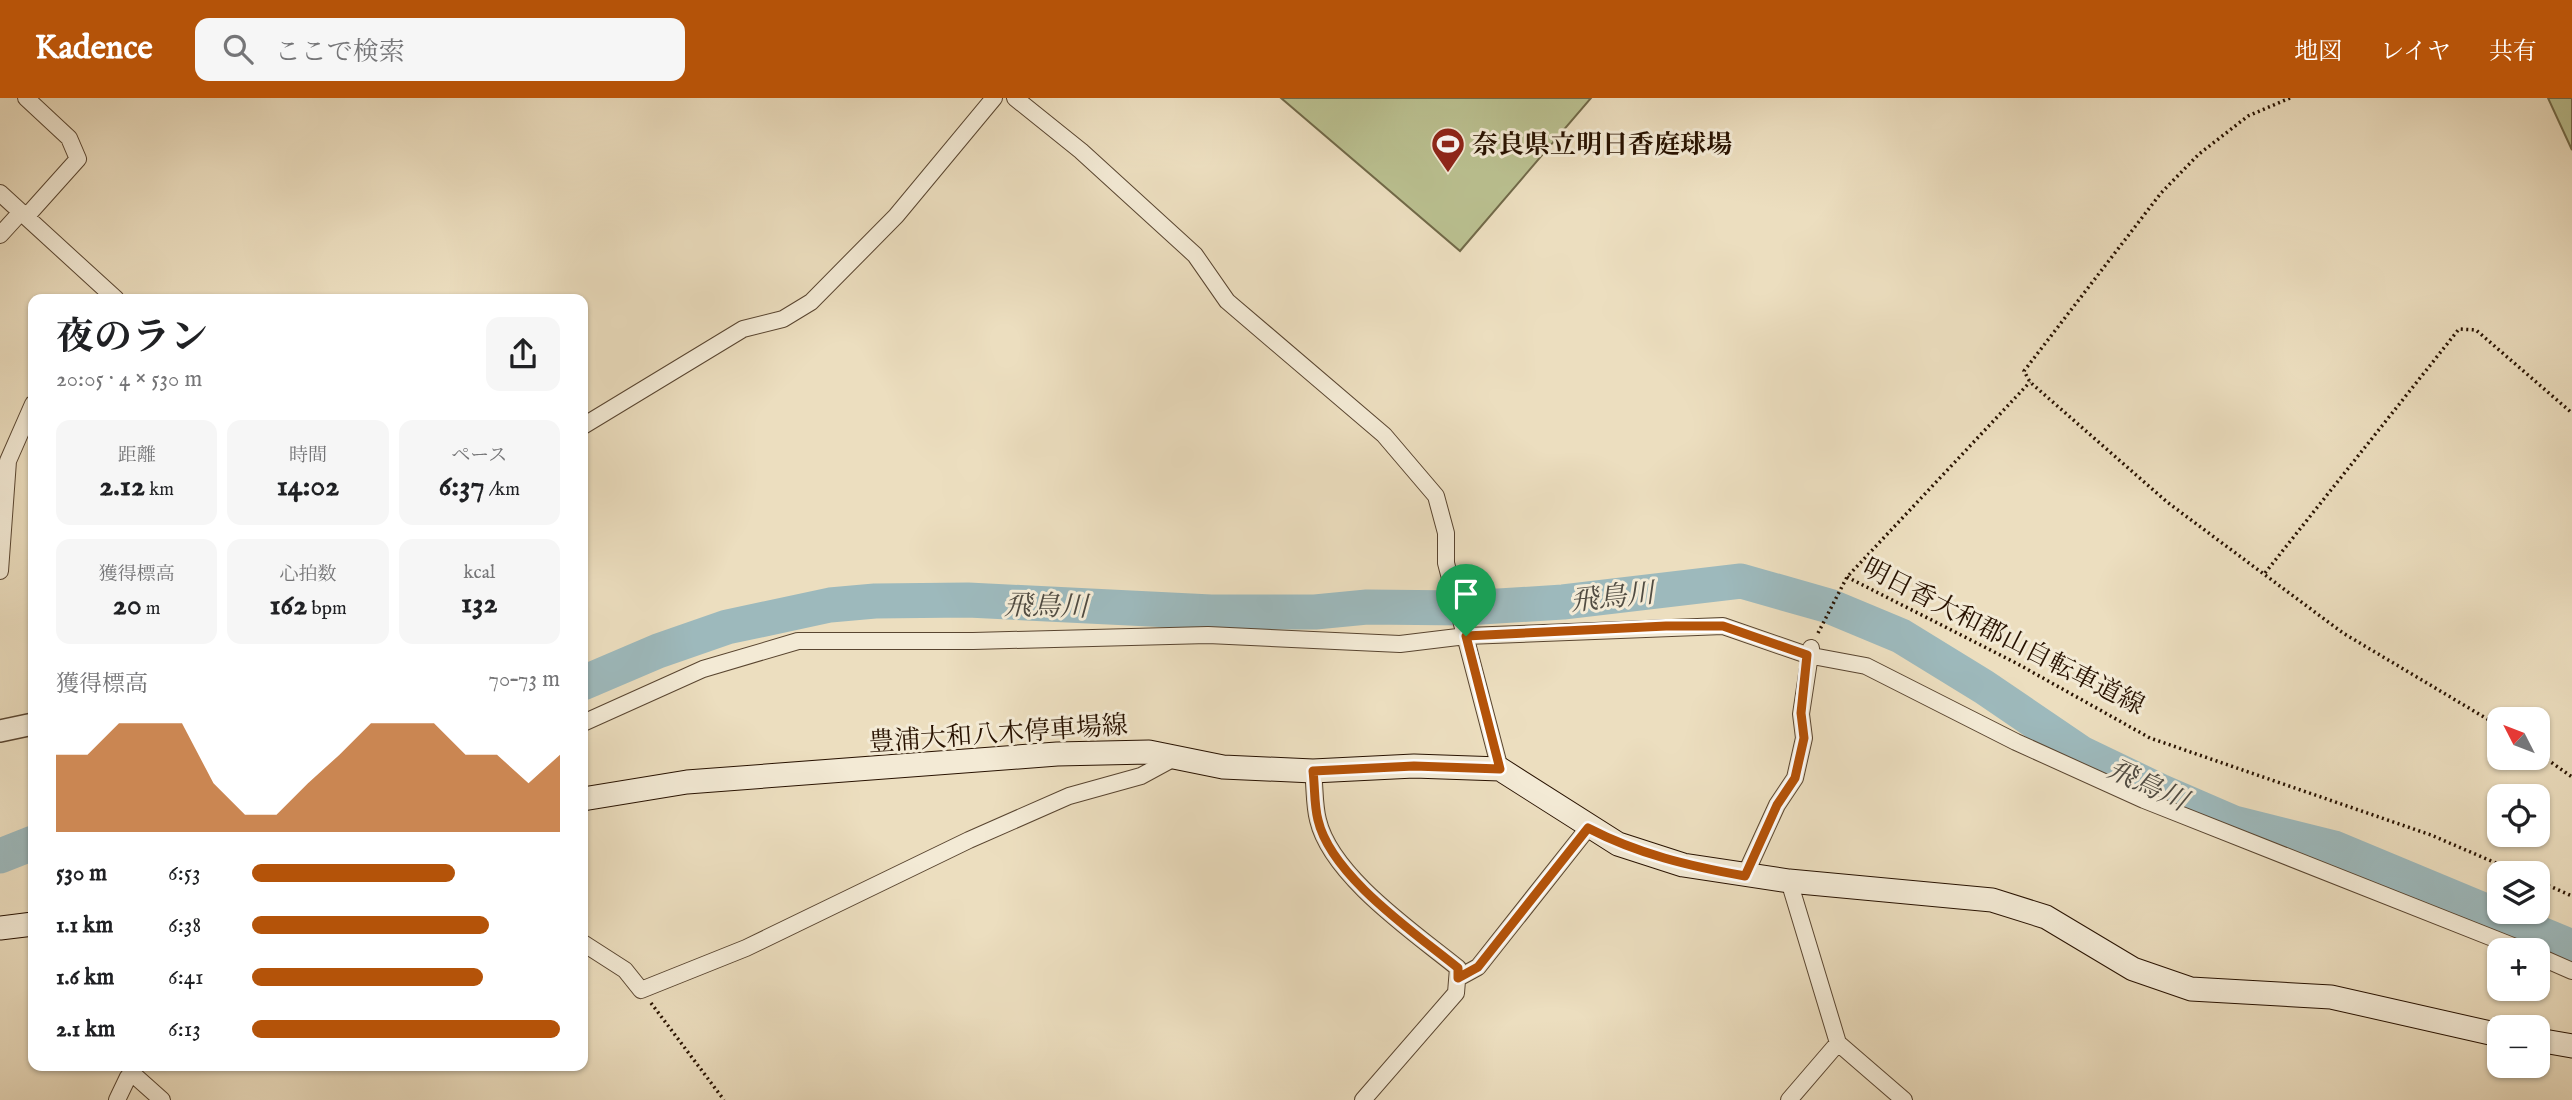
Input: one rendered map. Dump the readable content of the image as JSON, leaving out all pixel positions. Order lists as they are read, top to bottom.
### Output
{
  "streets": {
    "main road": ["豊浦大和八木停車場線"],
    "path": ["明日香大和郡山自転車道線"]
  },
  "water": ["飛鳥川"],
  "places": {
    "sports": ["奈良県立明日香庭球場"]
  },
  "north": "top left",
  "page": {
    "header": "Kadence",
    "search": "ここで検索",
    "nav": ["地図", "レイヤ", "共有"],
    "heading": ["夜のラン", "20:05 · 4 × 530 m"],
    "stats": [
      ["距離", "2.12 km"],
      ["時間", "14:02"],
      ["ペース", "6:37 /km"],
      ["獲得標高", "20 m"],
      ["心拍数", "162 bpm"],
      ["kcal", "132"]
    ],
    "chart": ["獲得標高", "70–73 m"],
    "map_buttons": ["+", "−"],
    "list": [
      {
        "name": "530 m",
        "note": "6:53"
      },
      {
        "name": "1.1 km",
        "note": "6:38"
      },
      {
        "name": "1.6 km",
        "note": "6:41"
      },
      {
        "name": "2.1 km",
        "note": "6:13"
      }
    ]
  }
}
